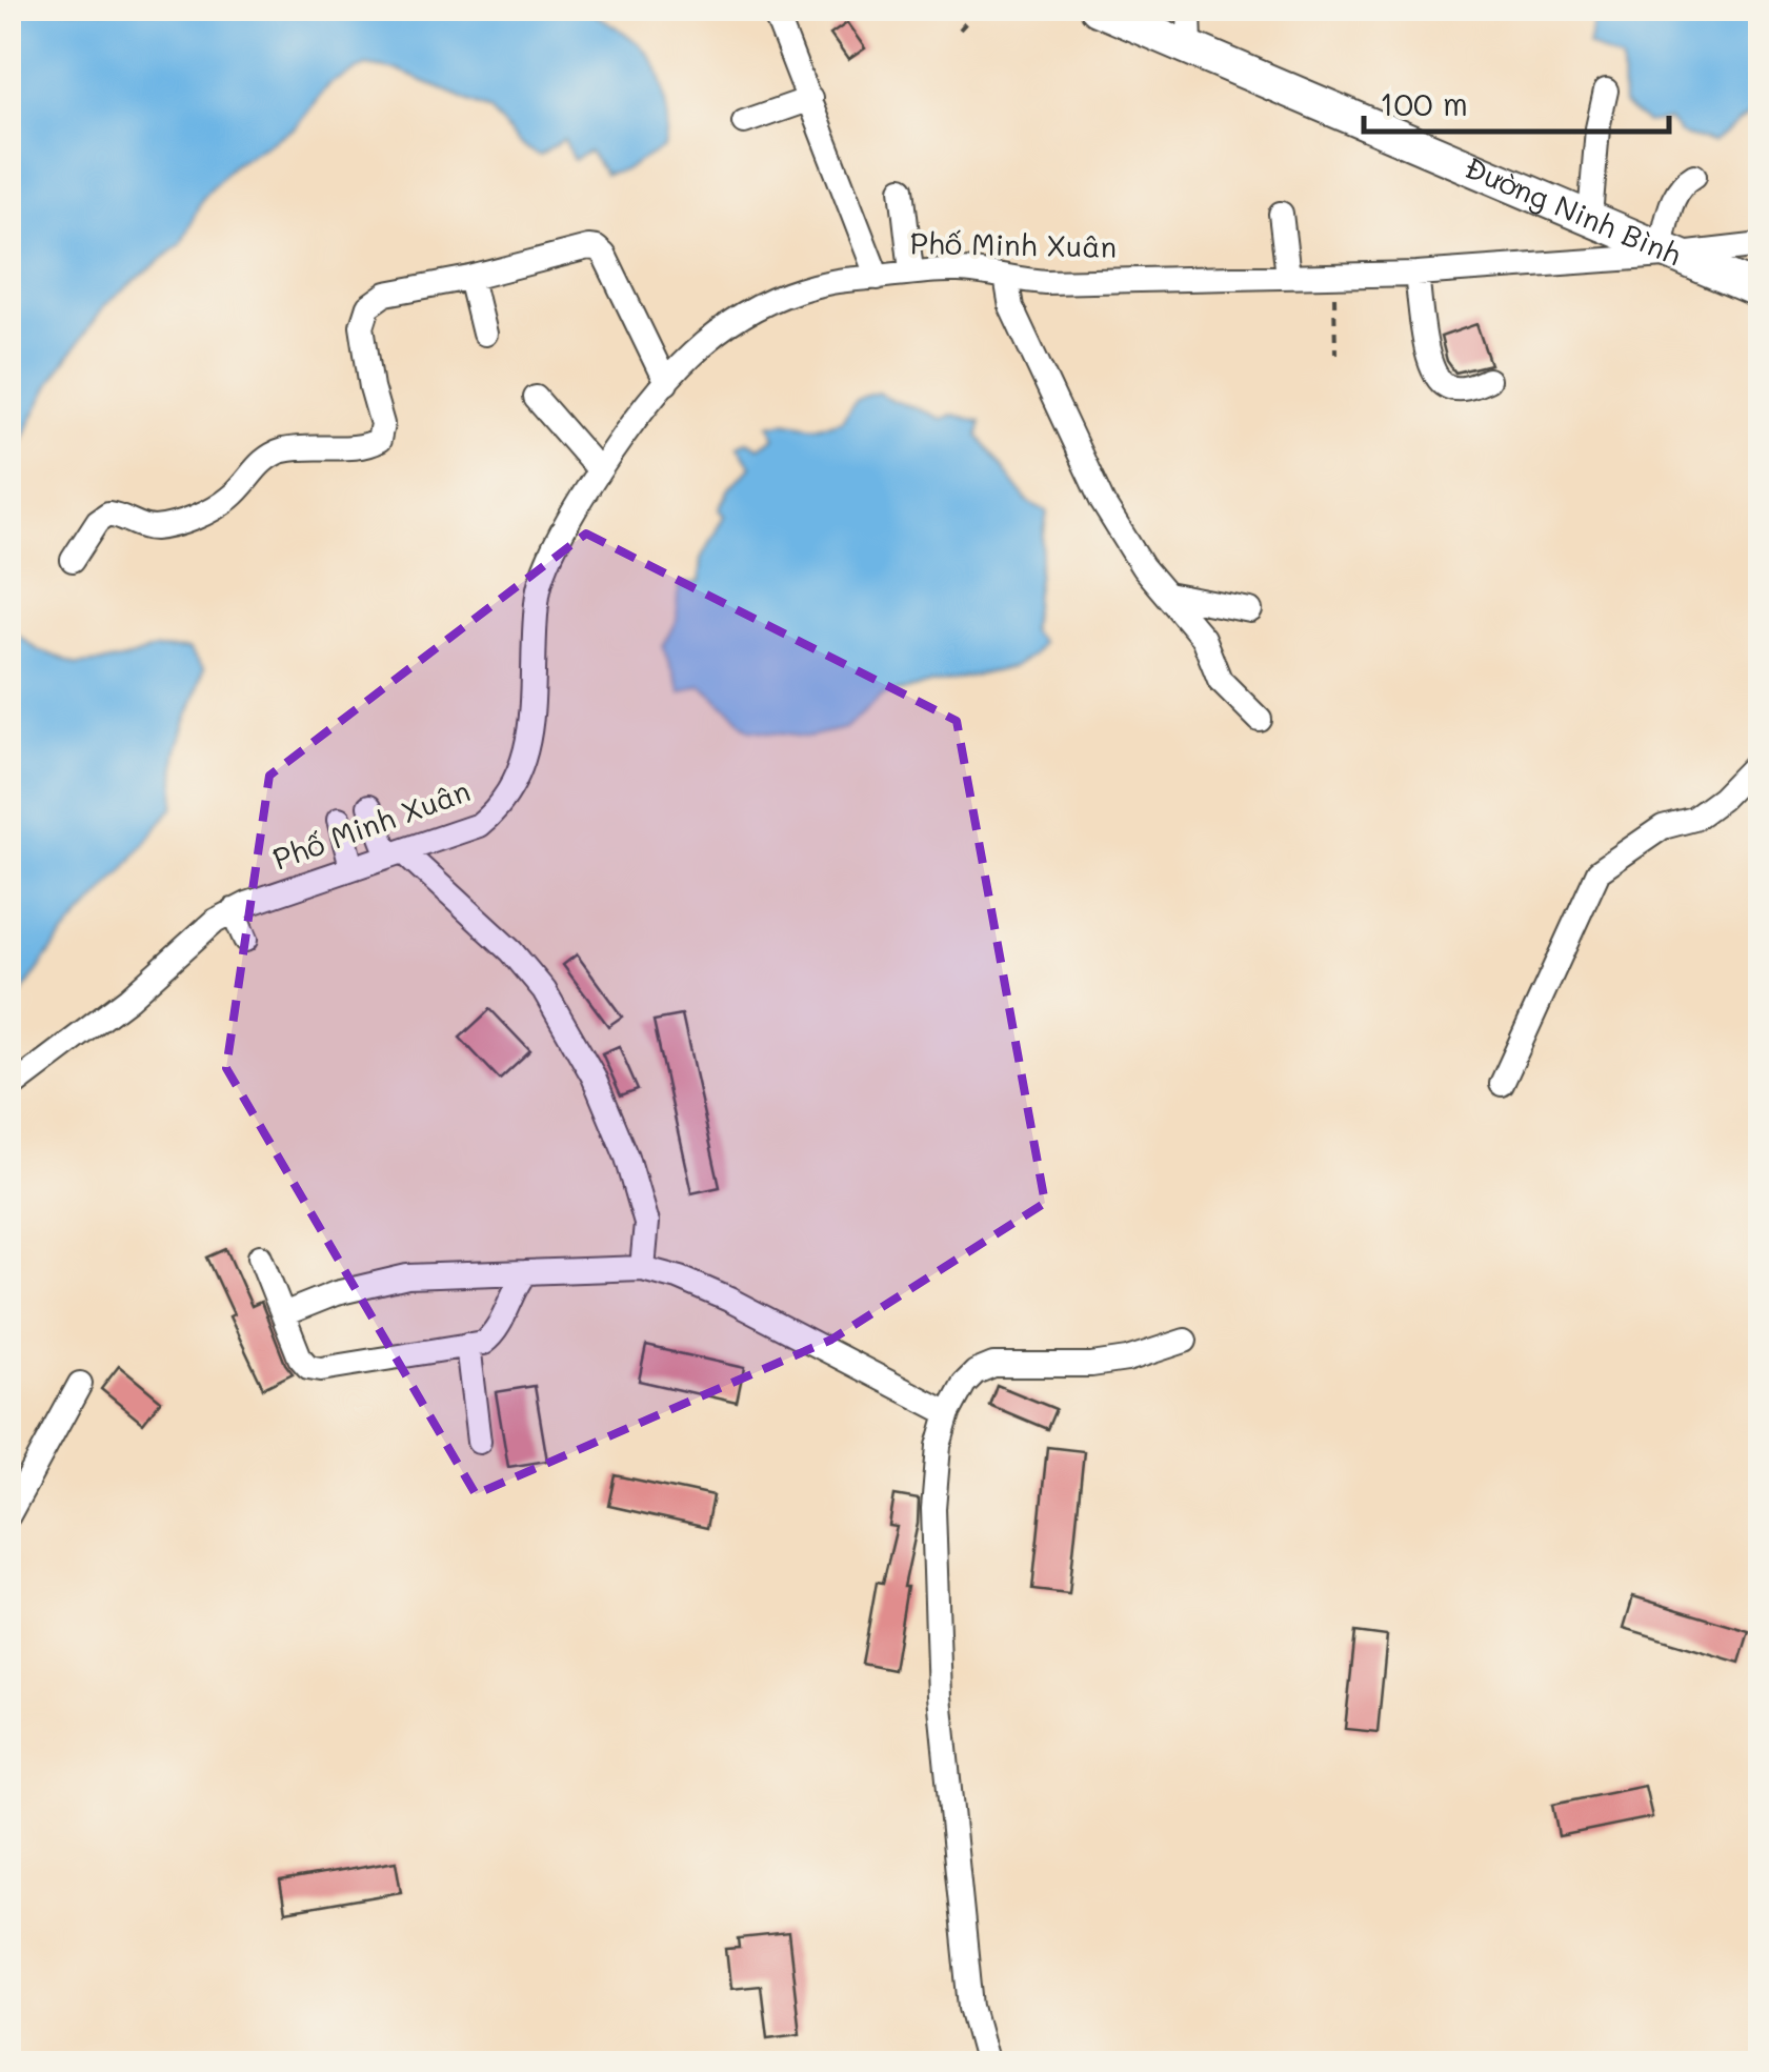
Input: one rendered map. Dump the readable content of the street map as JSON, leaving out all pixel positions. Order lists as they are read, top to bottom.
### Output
{
  "streets": {
    "highway": ["Đường Ninh Bình"],
    "street": ["Phố Minh Xuân"]
  },
  "crossings": [
    ["Đường Ninh Bình", "Phố Minh Xuân"]
  ],
  "scale_bar": "100 m"
}
